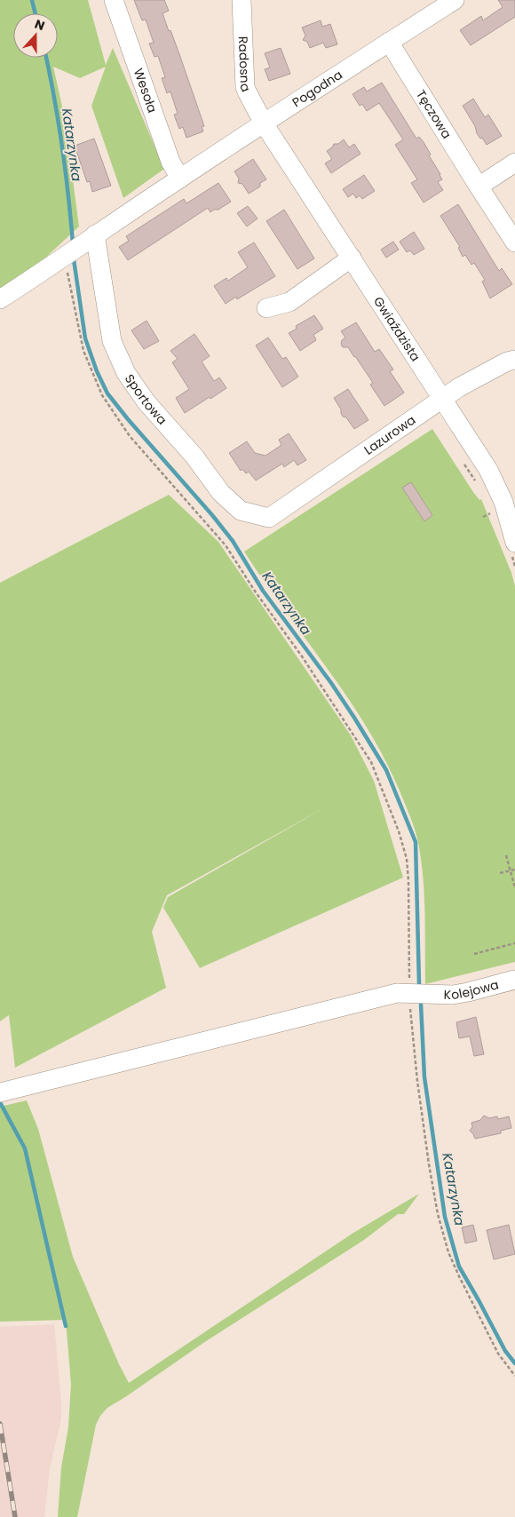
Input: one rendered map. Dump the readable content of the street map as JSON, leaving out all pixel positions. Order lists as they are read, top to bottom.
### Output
{
  "streets": {
    "street": [
      "Radosna",
      "Pogodna",
      "Wesoła",
      "Tęczowa",
      "Gwiaździsta",
      "Sportowa",
      "Lazurowa",
      "Kolejowa"
    ]
  },
  "crossings": [
    ["Radosna", "Pogodna"],
    ["Radosna", "Gwiaździsta"],
    ["Pogodna", "Wesoła"],
    ["Pogodna", "Tęczowa"],
    ["Pogodna", "Gwiaździsta"],
    ["Pogodna", "Sportowa"],
    ["Gwiaździsta", "Lazurowa"],
    ["Sportowa", "Lazurowa"]
  ],
  "water": ["Katarzynka"],
  "north": "top"
}
